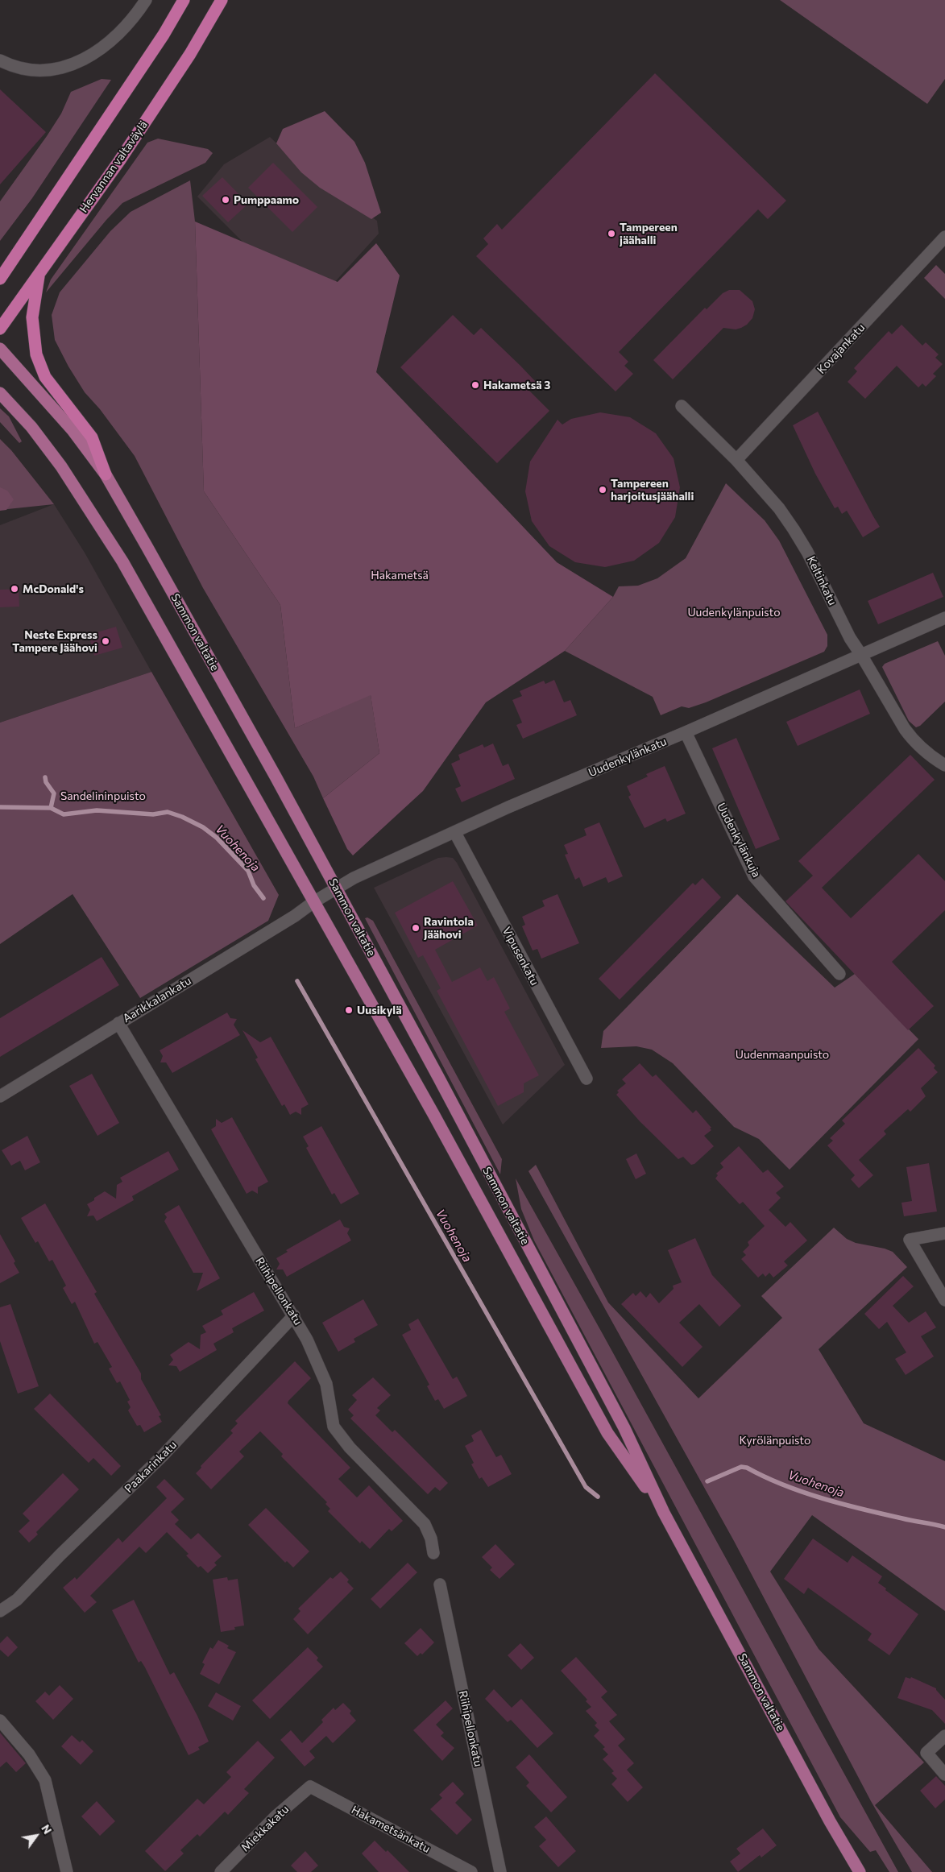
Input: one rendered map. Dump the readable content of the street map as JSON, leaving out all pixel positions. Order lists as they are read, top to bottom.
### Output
{
  "streets": {
    "highway": ["Hervannan valtaväylä"],
    "main road": ["Sammon valtatie"],
    "street": [
      "Kovajankatu",
      "Keltinkatu",
      "Uudenkylänkatu",
      "Uudenkylänkuja",
      "Vipusenkatu",
      "Aarikkalankatu",
      "Riihipellonkatu",
      "Paakarinkatu",
      "Miekkakatu",
      "Hakametsänkatu"
    ]
  },
  "crossings": [
    ["Kovajankatu", "Keltinkatu"],
    ["Keltinkatu", "Uudenkylänkatu"],
    ["Sammon valtatie", "Uudenkylänkatu"],
    ["Sammon valtatie", "Aarikkalankatu"],
    ["Uudenkylänkatu", "Uudenkylänkuja"],
    ["Uudenkylänkatu", "Vipusenkatu"],
    ["Uudenkylänkatu", "Aarikkalankatu"],
    ["Aarikkalankatu", "Riihipellonkatu"],
    ["Riihipellonkatu", "Paakarinkatu"],
    ["Miekkakatu", "Hakametsänkatu"]
  ],
  "water": ["Vuohenoja"],
  "parks": [
    "Hakametsä",
    "Uudenkylänpuisto",
    "Sandelininpuisto",
    "Uudenmaanpuisto",
    "Kyrölänpuisto"
  ],
  "places": [
    "Pumppaamo",
    "Tampereen jäähalli",
    "Hakametsä 3",
    "Tampereen harjoitusjäähalli",
    "McDonald's",
    "Neste Express Tampere Jäähovi",
    "Ravintola Jäähovi",
    "Uusikylä"
  ],
  "north": "top right"
}
